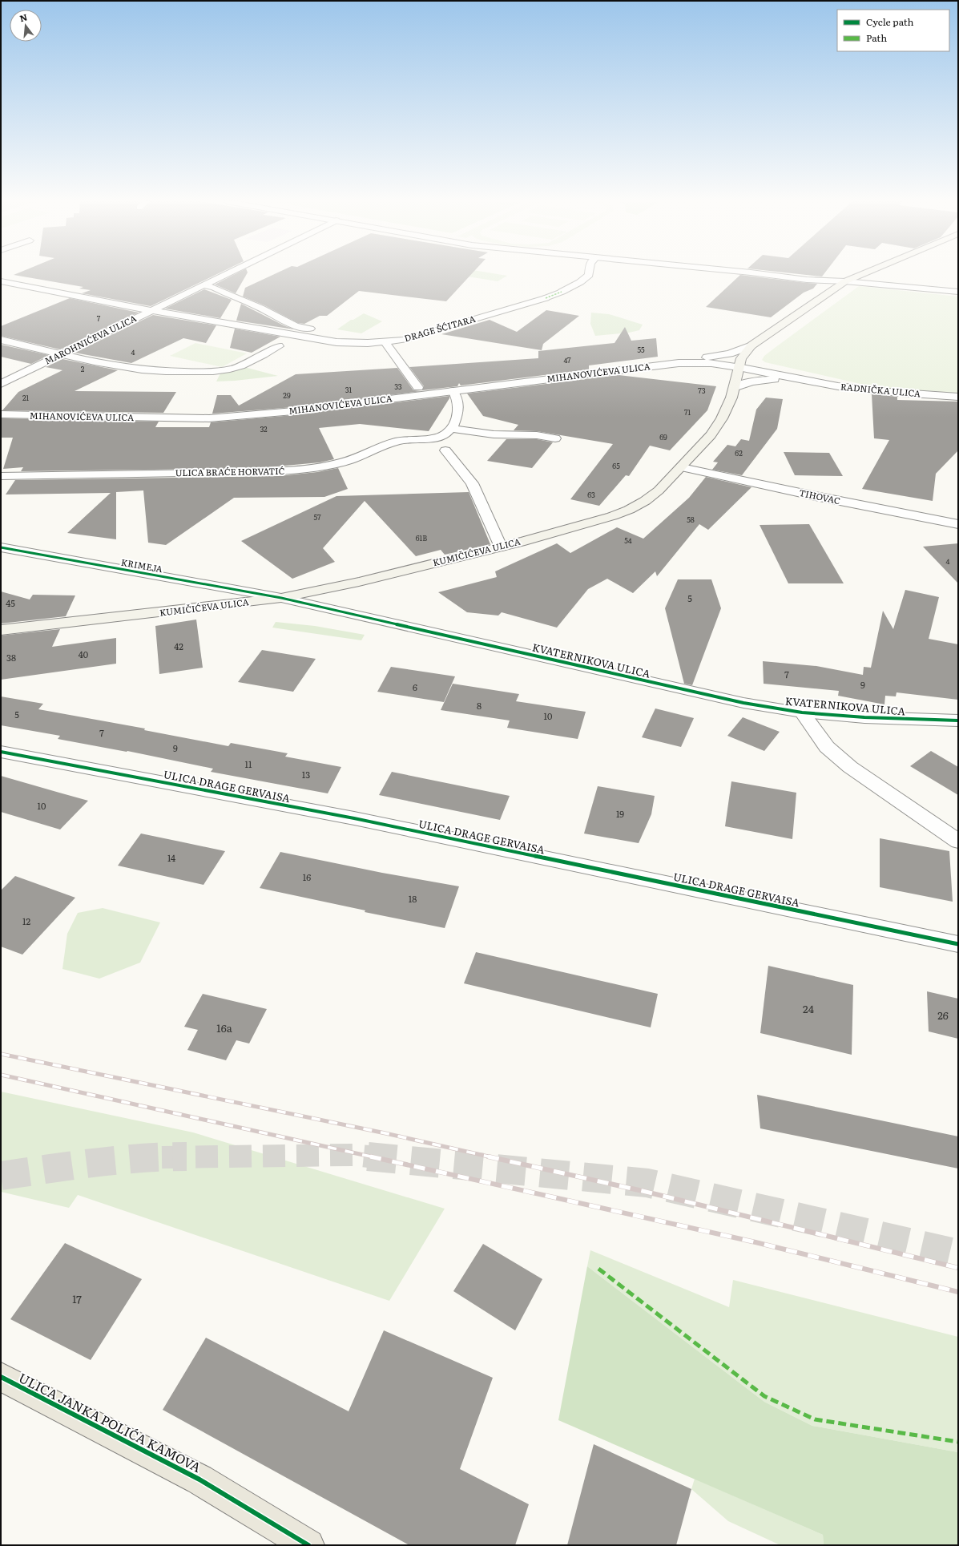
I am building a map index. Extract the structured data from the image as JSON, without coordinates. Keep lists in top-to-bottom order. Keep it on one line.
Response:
{"streets":{"main road":["KUMIČIĆEVA ULICA","ULICA JANKA POLIĆA KAMOVA"],"street":["DRAGE ŠĆITARA","MAROHNIĆEVA ULICA","MIHANOVIĆEVA ULICA","RADNIČKA ULICA","ULICA BRAĆE HORVATIĆ","TIHOVAC","KRIMEJA","KVATERNIKOVA ULICA","ULICA DRAGE GERVAISA"]},"crossings":[["DRAGE ŠĆITARA","MAROHNIĆEVA ULICA"],["MIHANOVIĆEVA ULICA","RADNIČKA ULICA"],["MIHANOVIĆEVA ULICA","KUMIČIĆEVA ULICA"],["RADNIČKA ULICA","KUMIČIĆEVA ULICA"],["TIHOVAC","KUMIČIĆEVA ULICA"],["KUMIČIĆEVA ULICA","KRIMEJA"],["KUMIČIĆEVA ULICA","KVATERNIKOVA ULICA"],["KRIMEJA","KVATERNIKOVA ULICA"]],"house_numbers":["7","55","4","47","2","33","31","73","29","21","71","32","69","62","65","63","57","58","61B","54","4","5","45","42","40","38","7","9","6","8","5","10","7","9","11","13","10","19","14","16","18","12","24","26","16a","17"],"legend":["Cycle path","Path"],"north":"top"}
